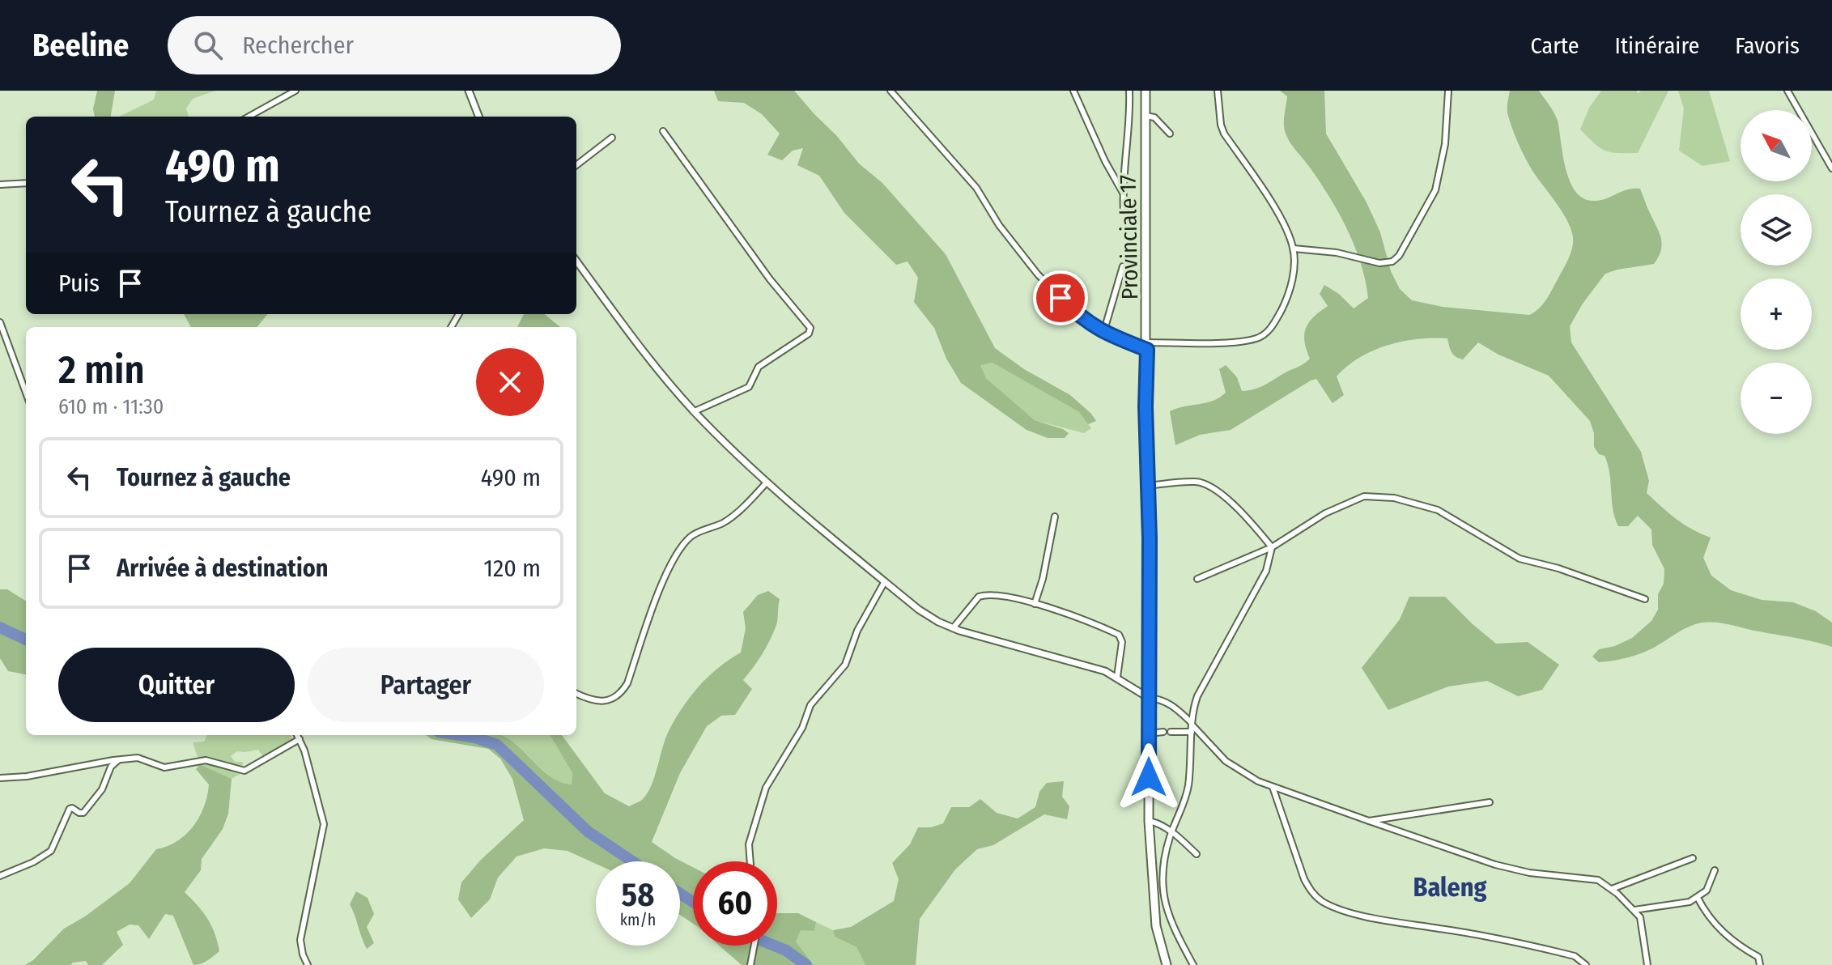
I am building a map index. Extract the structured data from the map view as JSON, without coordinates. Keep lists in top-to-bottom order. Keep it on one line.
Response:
{"streets":{"main road":["Provinciale 17"]},"districts":["Baleng"],"north":"top left","page":{"header":"Beeline","search":"Rechercher","nav":["Carte","Itinéraire","Favoris"],"map_buttons":["+","−"],"turn":["490 m","Tournez à gauche"],"then":"Puis","heading":["2 min","610 m · 11:30"],"list":[{"name":"Tournez à gauche","value":"490 m"},{"name":"Arrivée à destination","value":"120 m"}],"buttons":["Quitter","Partager"],"speed":"58 km/h","limit":"60"}}
